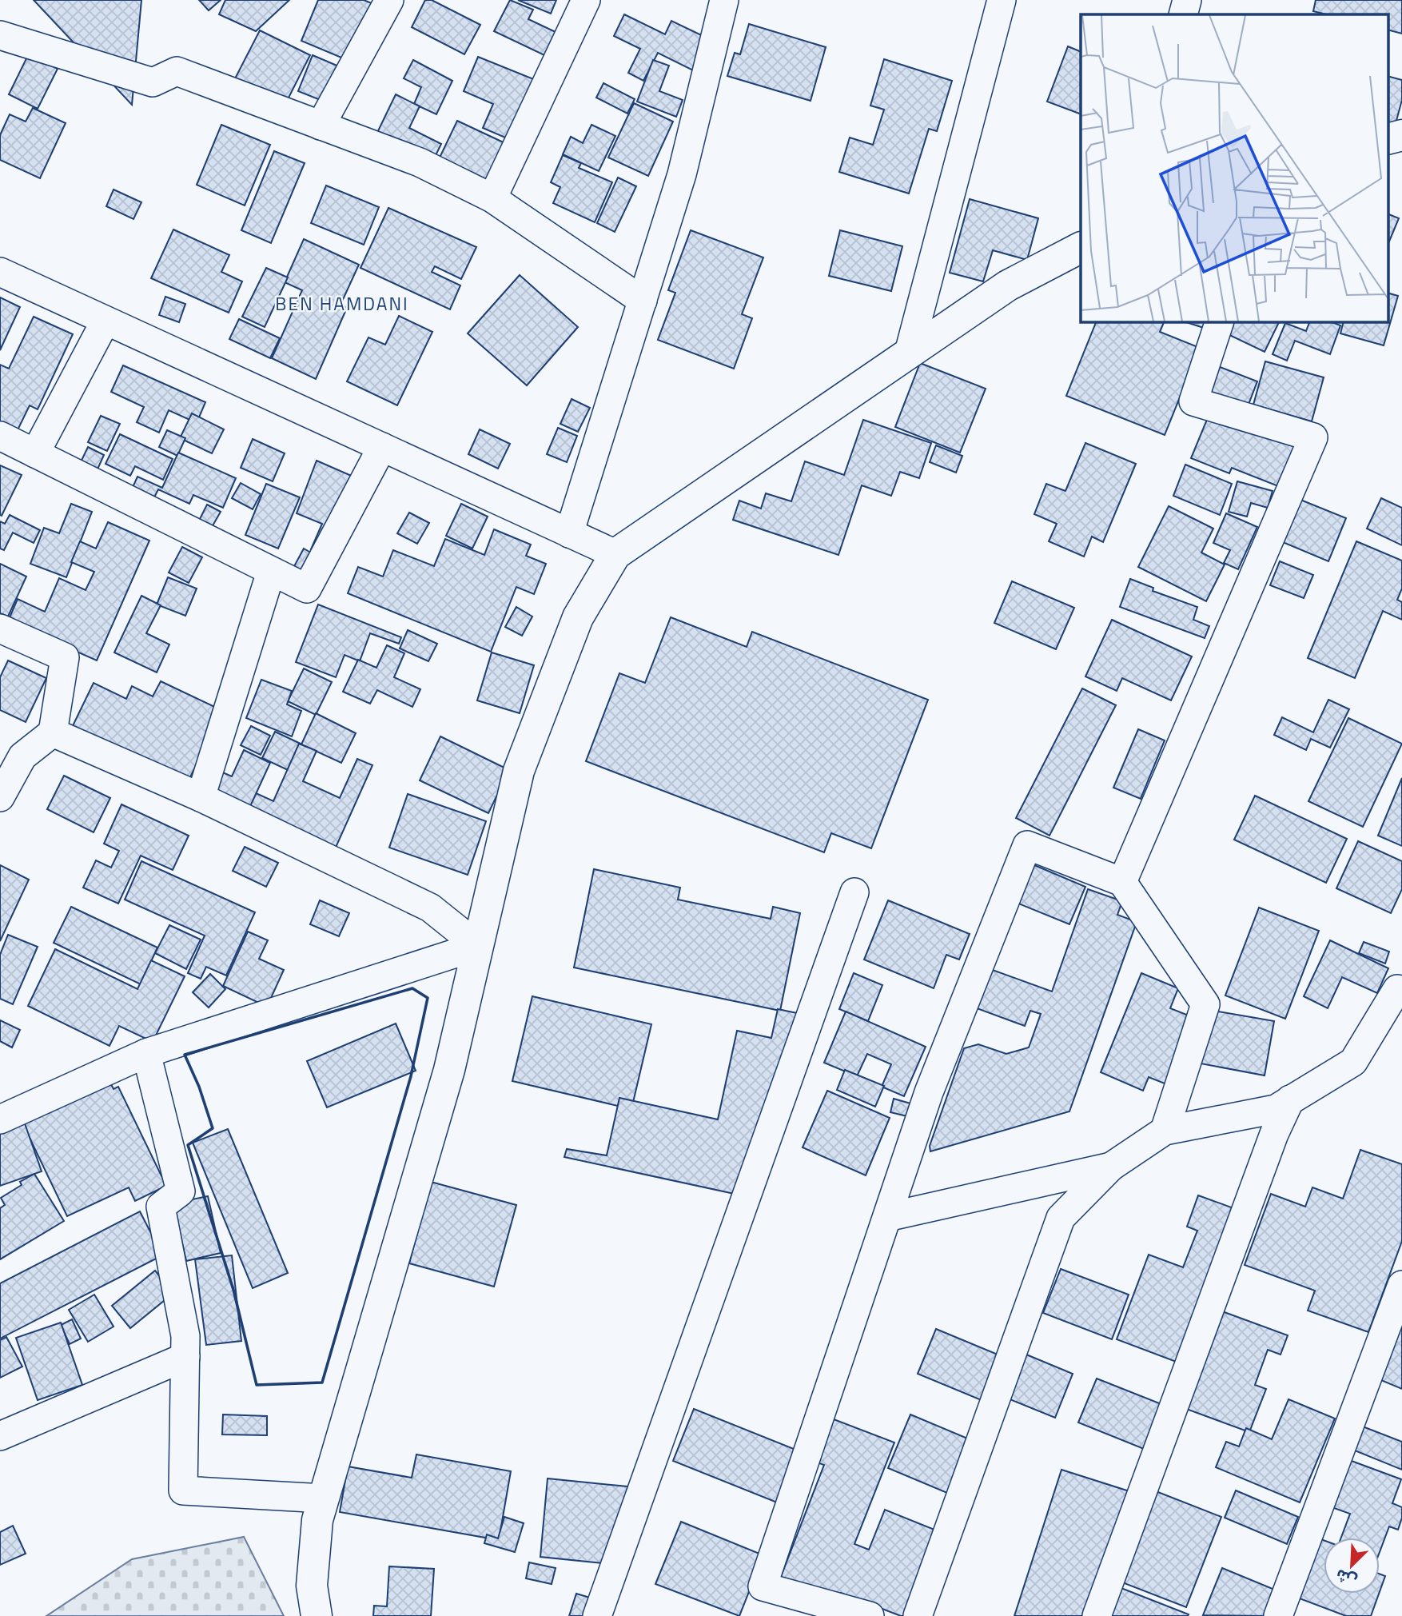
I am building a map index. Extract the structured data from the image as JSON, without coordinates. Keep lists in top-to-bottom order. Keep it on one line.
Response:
{"districts":["BEN HAMDANI"],"north":"bottom left"}
